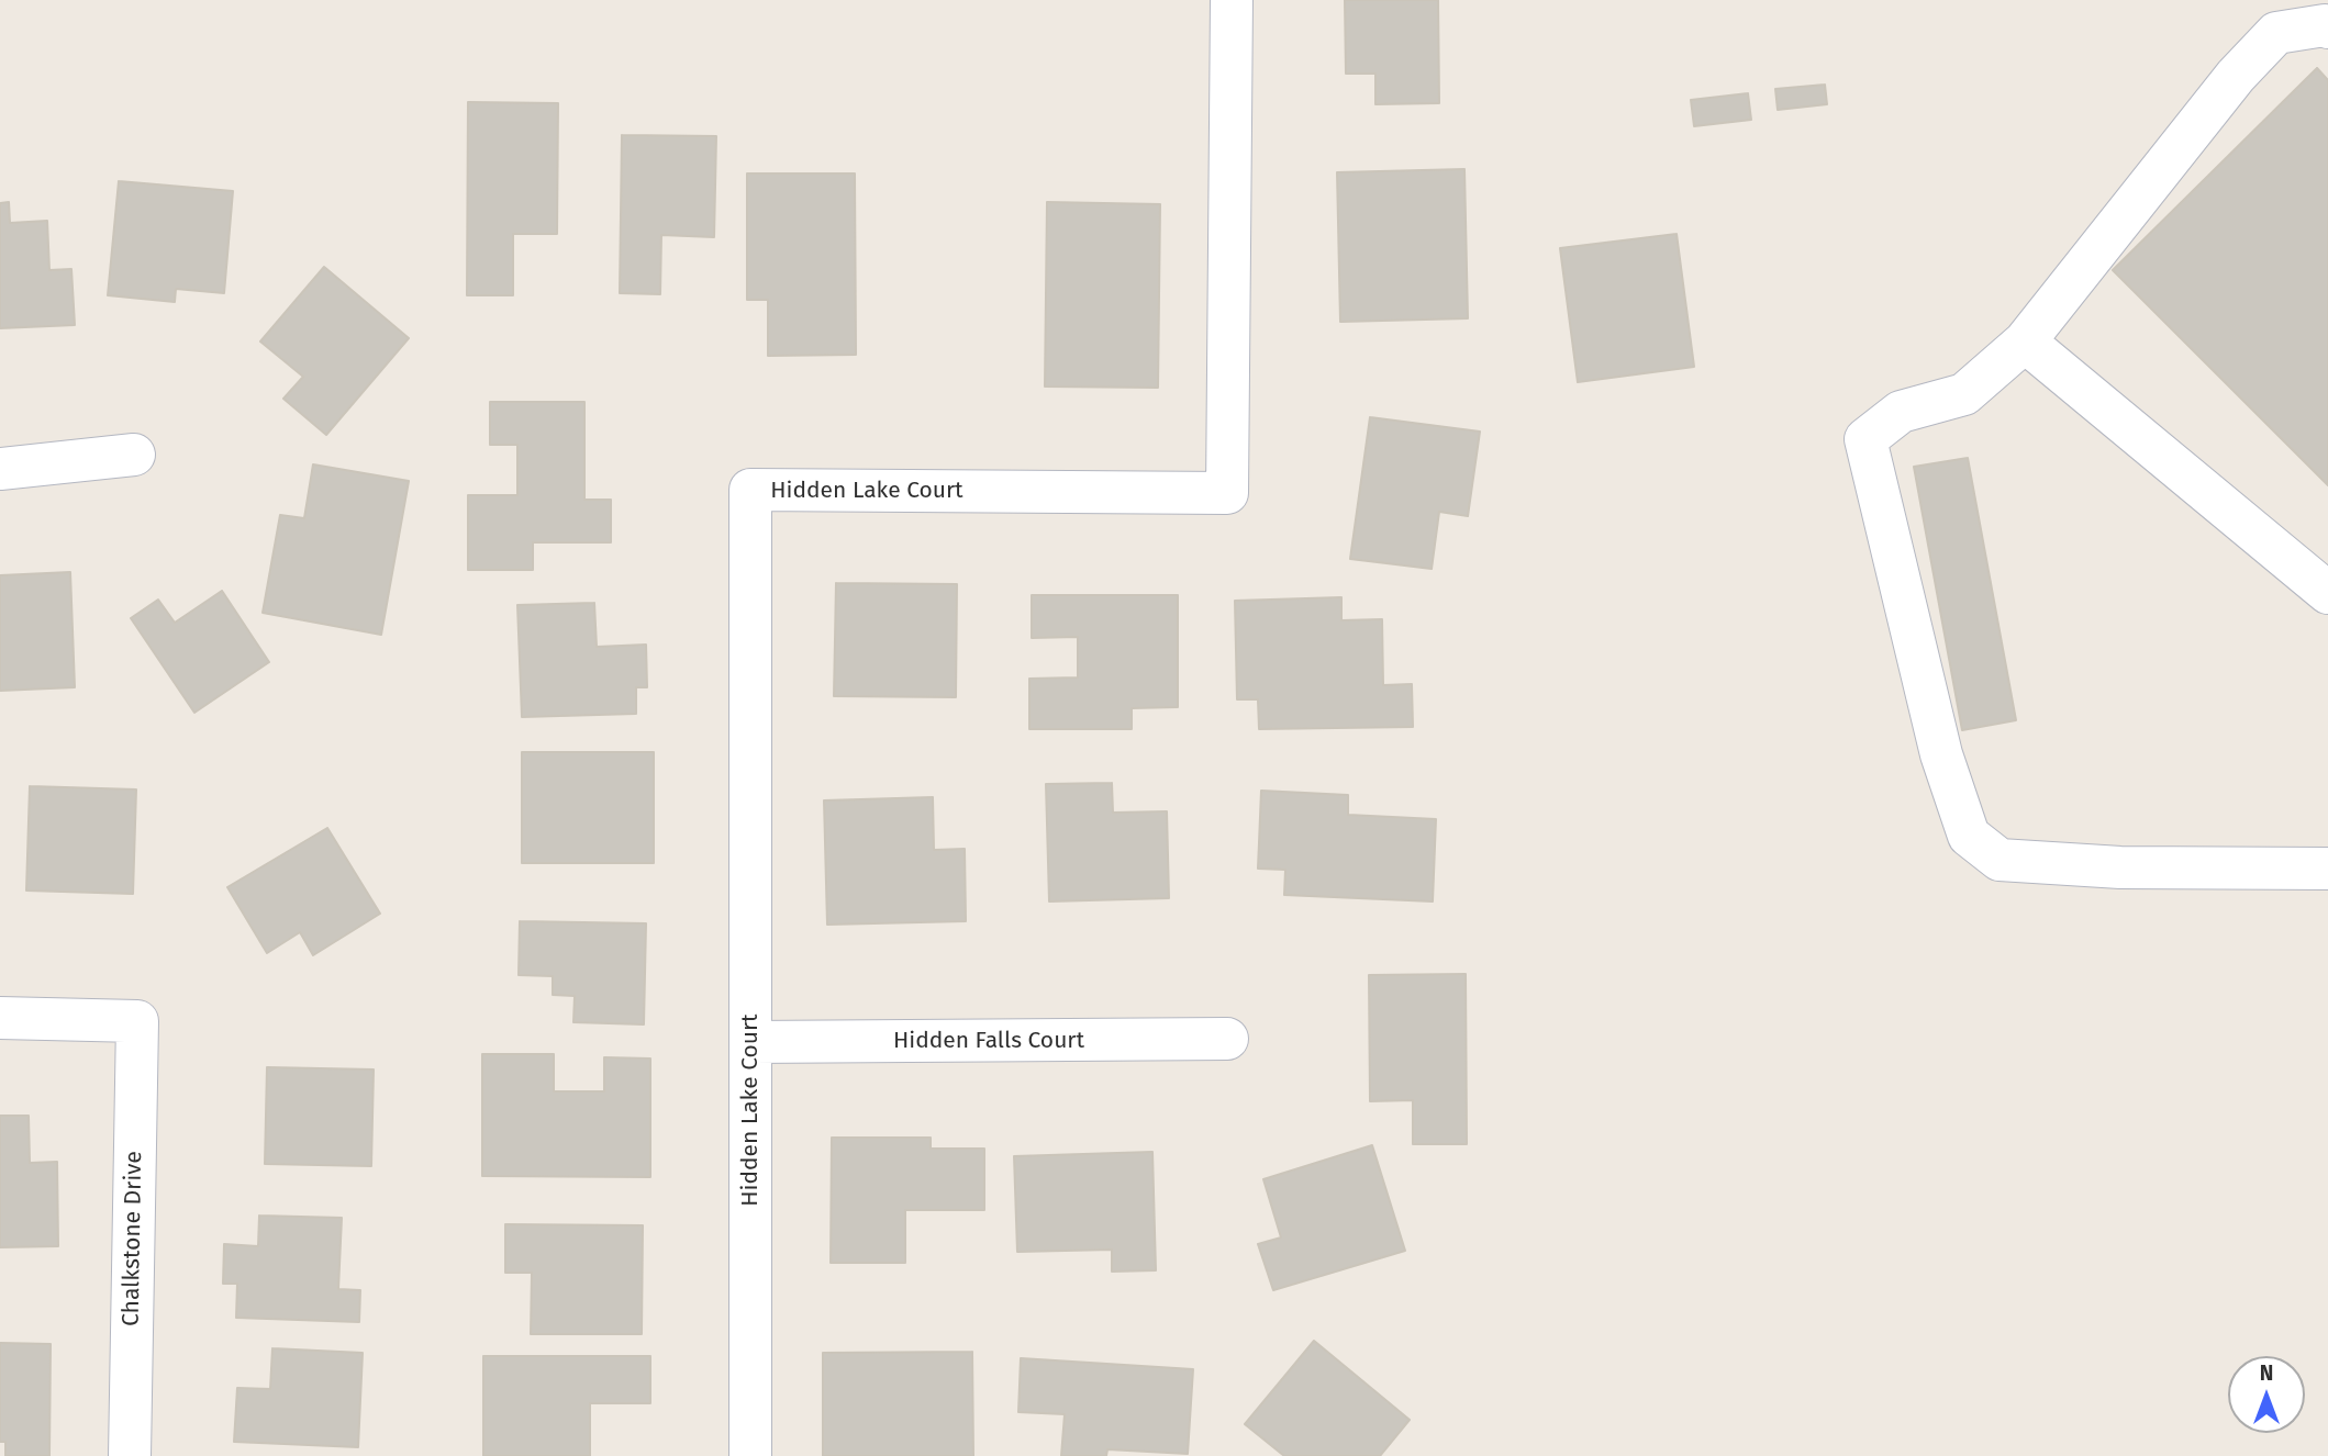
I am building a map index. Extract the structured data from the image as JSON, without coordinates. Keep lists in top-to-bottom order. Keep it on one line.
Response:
{"streets":{"street":["Hidden Lake Court","Hidden Falls Court","Chalkstone Drive"]},"crossings":[["Hidden Lake Court","Hidden Falls Court"]],"north":"top"}
